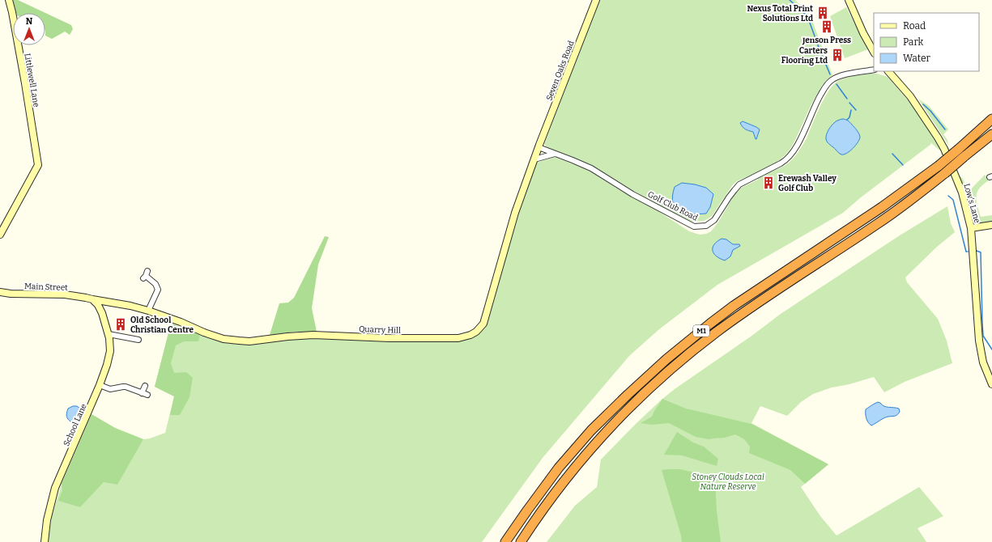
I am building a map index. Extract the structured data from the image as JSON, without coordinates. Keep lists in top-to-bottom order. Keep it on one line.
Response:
{"streets":{"highway":["M1"],"street":["Seven Oaks Road","Littlewell Lane","Low's Lane","Golf Club Road","Main Street","Quarry Hill","School Lane"]},"crossings":[["Seven Oaks Road","Golf Club Road"],["Seven Oaks Road","Quarry Hill"],["Golf Club Road","Quarry Hill"],["Main Street","Quarry Hill"],["Main Street","School Lane"],["Quarry Hill","School Lane"]],"parks":["Stoney Clouds Local Nature Reserve"],"places":{"building":["Nexus Total Print Solutions Ltd","Jenson Press","Carters Flooring Ltd","Erewash Valley Golf Club","Old School Christian Centre"]},"legend":["Road","Park","Water"],"north":"top"}
